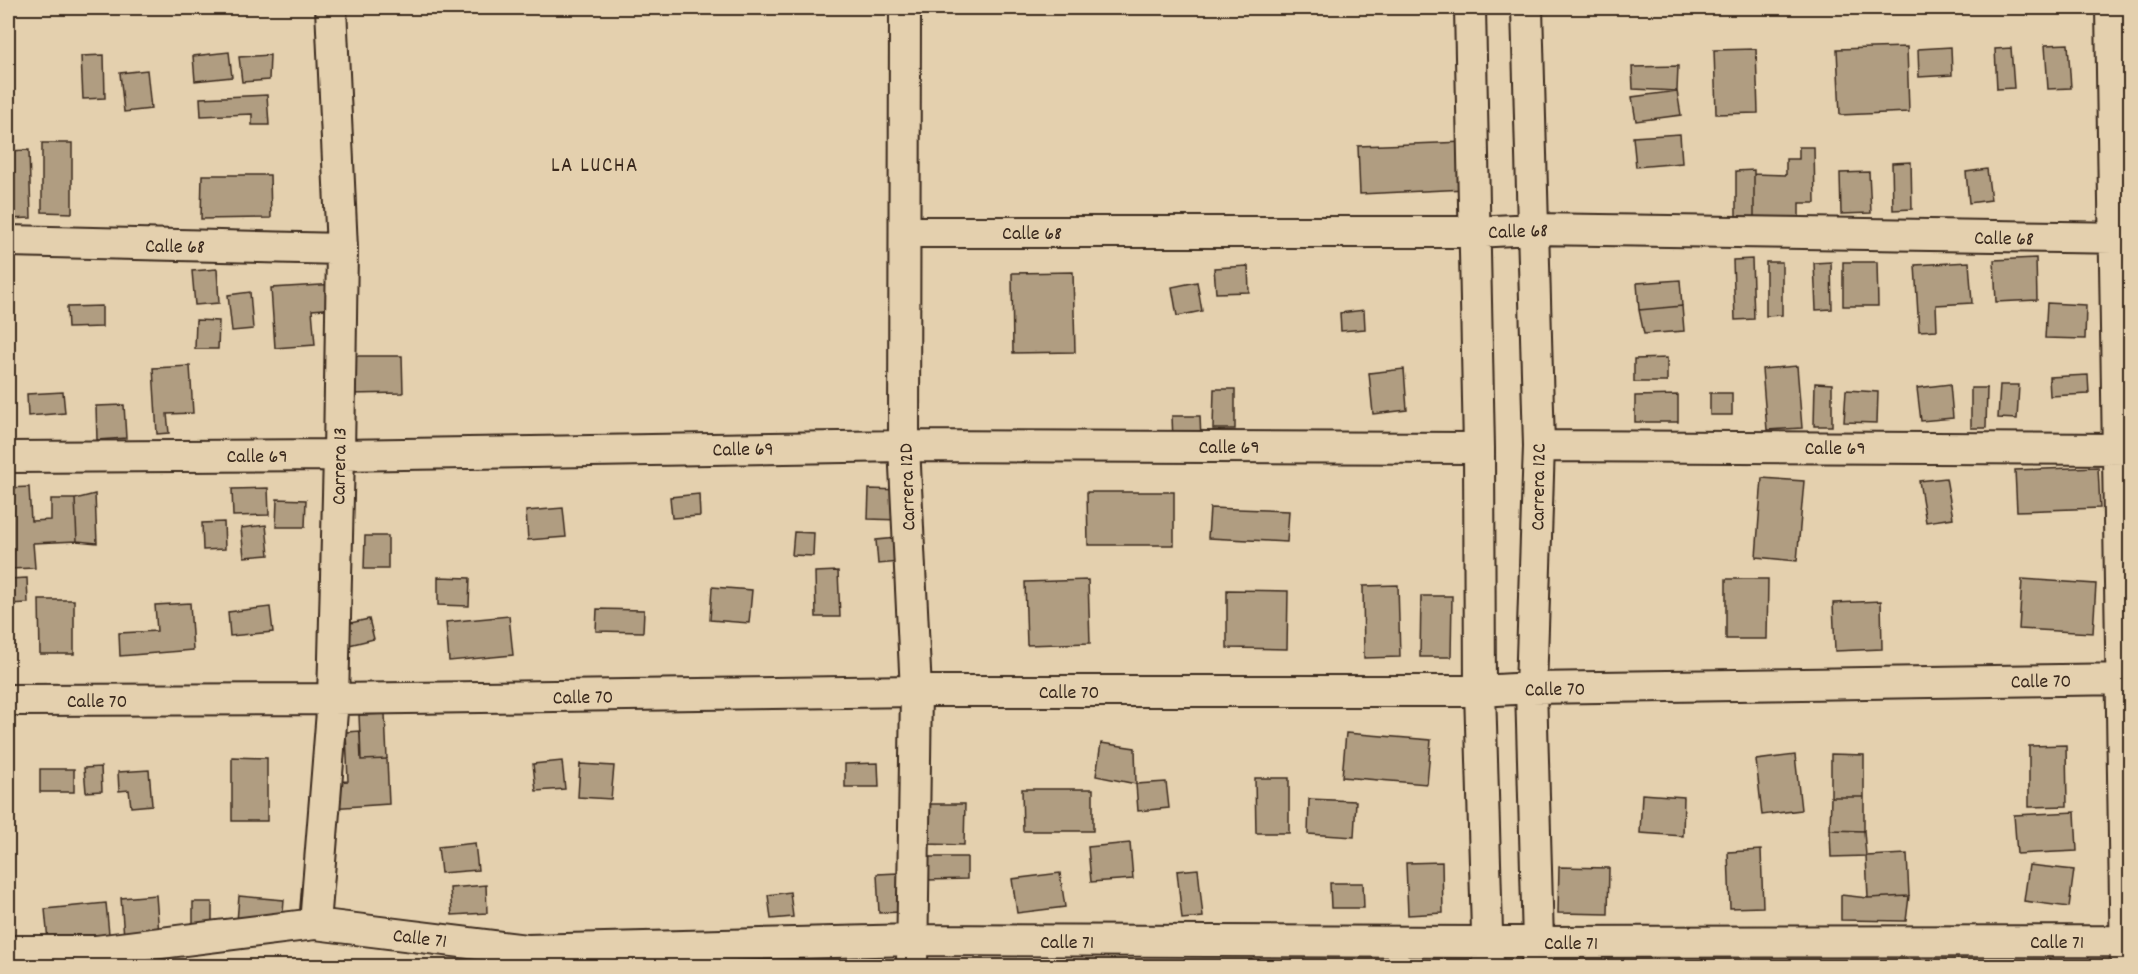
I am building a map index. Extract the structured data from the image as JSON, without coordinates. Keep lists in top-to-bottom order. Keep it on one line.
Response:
{"streets":{"street":["Calle 68","Calle 69","Carrera 13","Carrera 12D","Carrera 12C","Calle 70","Calle 71"]},"crossings":[["Calle 68","Carrera 13"],["Calle 68","Carrera 12D"],["Calle 68","Carrera 12C"],["Calle 69","Carrera 13"],["Calle 69","Carrera 12D"],["Calle 69","Carrera 12C"],["Carrera 13","Calle 70"],["Carrera 13","Calle 71"],["Carrera 12D","Calle 70"],["Carrera 12D","Calle 71"],["Carrera 12C","Calle 70"],["Carrera 12C","Calle 71"]],"districts":["LA LUCHA"]}
